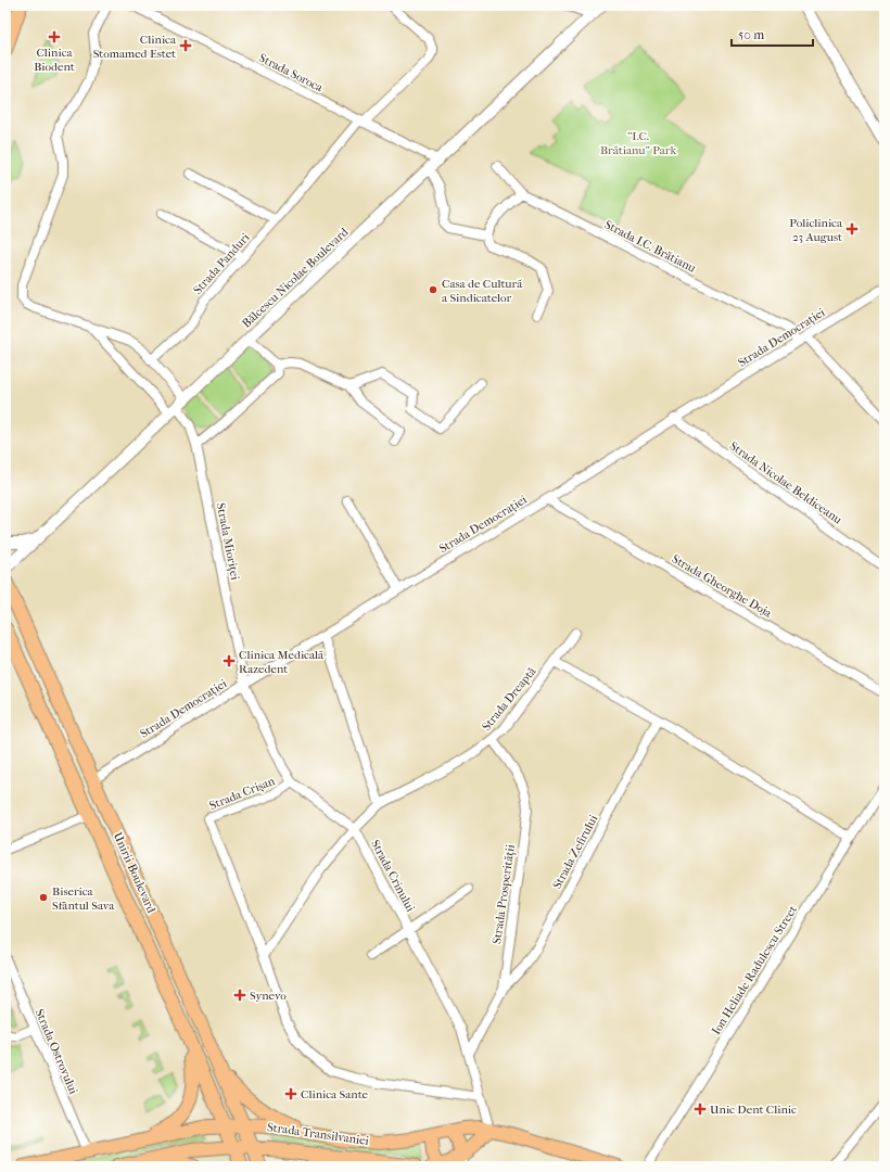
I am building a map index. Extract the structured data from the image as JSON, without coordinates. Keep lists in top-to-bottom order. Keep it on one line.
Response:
{"streets":{"main road":["Unirii Boulevard","Strada Transilvaniei"],"street":["Strada Soroca","Strada I.C. Brătianu","Strada Panduri","Bălcescu Nicolae Boulevard","Strada Democrației","Strada Nicolae Beldiceanu","Strada Mioriței","Strada Gheorghe Doja","Strada Dreaptă","Strada Crișan","Strada Zefirului","Strada Crinului","Strada Prosperității","Ion Heliade Radulescu Street","Strada Ostrovului"]},"crossings":[["Strada Soroca","Strada Panduri"],["Strada Soroca","Bălcescu Nicolae Boulevard"],["Strada I.C. Brătianu","Strada Democrației"],["Bălcescu Nicolae Boulevard","Strada Mioriței"],["Strada Democrației","Strada Nicolae Beldiceanu"],["Strada Democrației","Strada Mioriței"],["Strada Democrației","Strada Gheorghe Doja"],["Strada Democrației","Strada Crișan"],["Strada Democrației","Unirii Boulevard"],["Strada Mioriței","Strada Crișan"],["Strada Dreaptă","Strada Prosperității"],["Strada Crișan","Strada Crinului"],["Strada Zefirului","Strada Prosperității"],["Unirii Boulevard","Strada Transilvaniei"],["Strada Crinului","Strada Prosperității"],["Strada Crinului","Strada Transilvaniei"]],"parks":["\"I.C. Brătianu\" Park"],"places":{"health":["Clinica Biodent","Clinica Stomamed Estet","Policlinica 23 August","Clinica Medicală Razedent","Synevo","Clinica Sante","Unic Dent Clinic"],"other":["Casa de Cultură a Sindicatelor","Biserica Sfântul Sava"]},"scale_bar":"50 m"}
